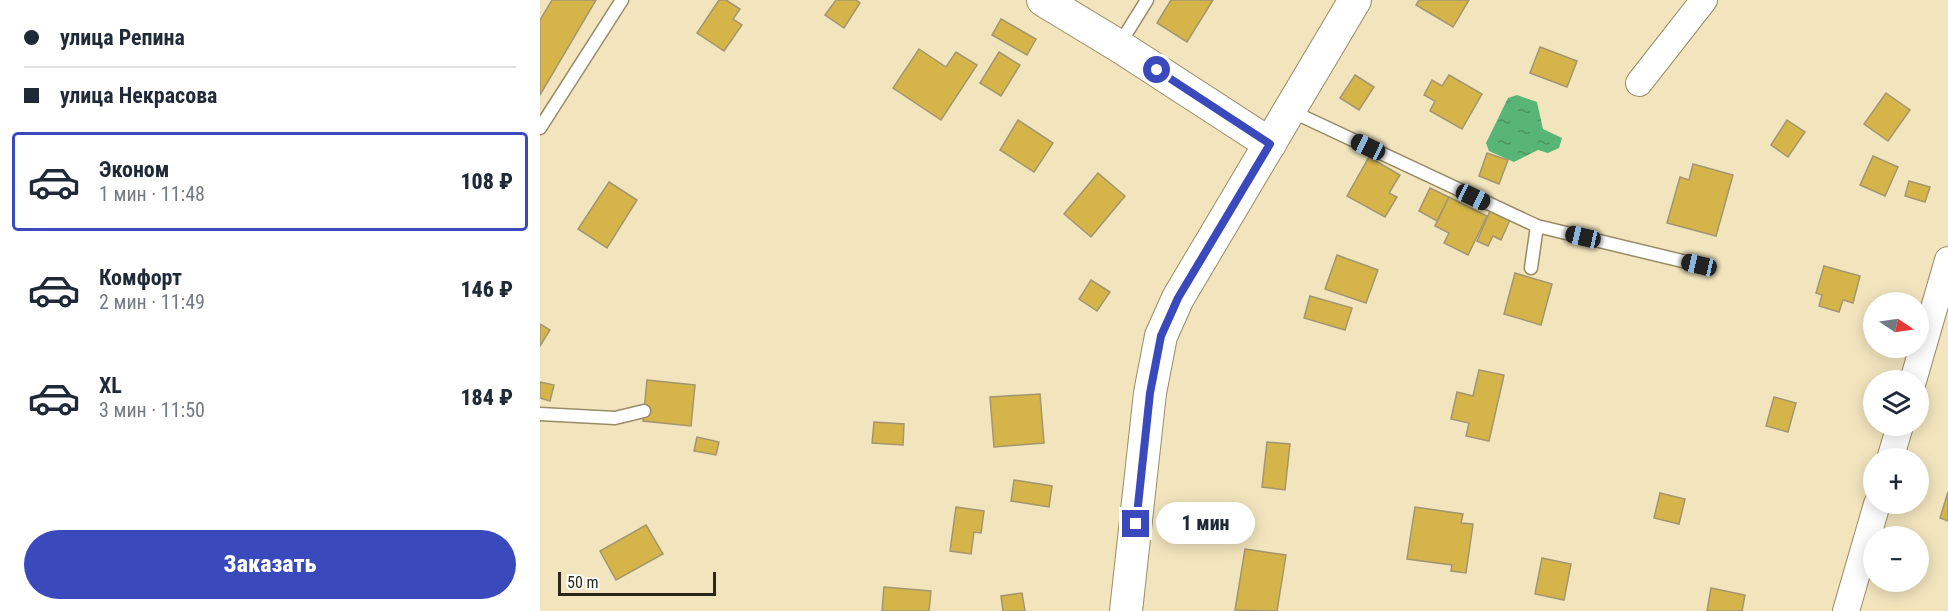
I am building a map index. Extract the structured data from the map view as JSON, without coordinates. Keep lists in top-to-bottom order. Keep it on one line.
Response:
{"scale_bar":"50 m","north":"right","page":{"banner":["улица Репина","улица Некрасова"],"list":[{"name":"Эконом","note":"1 мин · 11:48","value":"108 ₽"},{"name":"Комфорт","note":"2 мин · 11:49","value":"146 ₽"},{"name":"XL","note":"3 мин · 11:50","value":"184 ₽"}],"map_buttons":["+","−"],"bubble":"1 мин","buttons":"Заказать","scale":"50 m"}}
